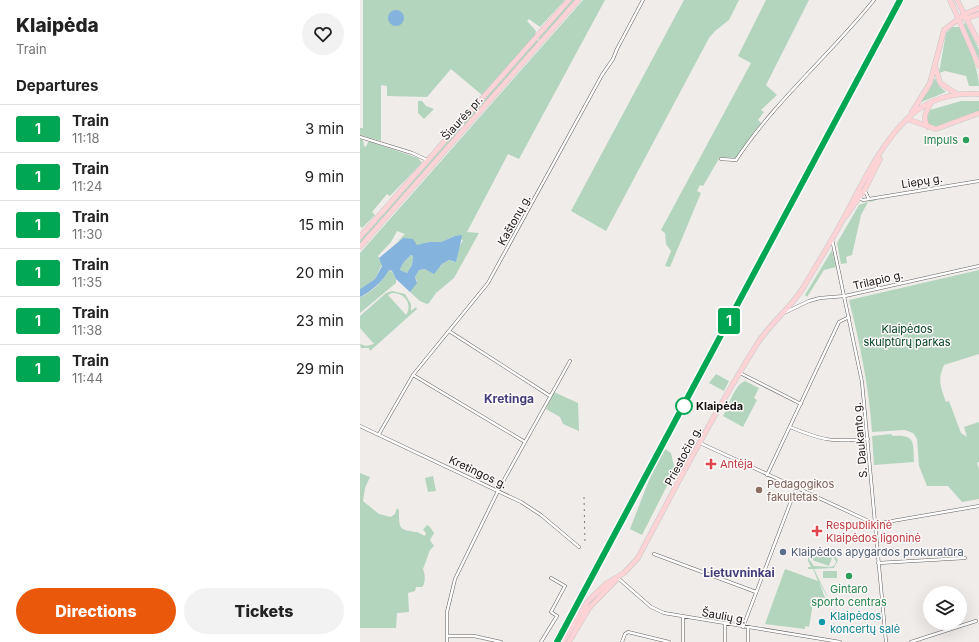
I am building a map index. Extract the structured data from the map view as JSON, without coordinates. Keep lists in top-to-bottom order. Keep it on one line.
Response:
{"streets":{"main road":["Šiaurės pr.","Priestočio g."],"street":["Liepų g.","Kaštonų g.","Trilapio g.","S. Daukanto g.","Kretingos g.","Šaulių g."]},"crossings":[["Liepų g.","Priestočio g."],["Kaštonų g.","Kretingos g."],["Trilapio g.","S. Daukanto g."],["Trilapio g.","Priestočio g."],["S. Daukanto g.","Priestočio g."],["Priestočio g.","Šaulių g."]],"districts":["Kretinga","Lietuvninkai"],"parks":["Klaipėdos skulptūrų parkas"],"places":{"other":["Impuls","Klaipėda","Pedagogikos fakultetas","Klaipėdos apygardos prokuratūra","Gintaro sporto centras","Klaipėdos koncertų salė"],"health":["Antėja","Respublikinė Klaipėdos ligoninė"]},"page":{"heading":[["Klaipėda","Train"],"Departures"],"on_map":"1","list":[{"mark":"1","name":"Train","note":"11:18","value":"3 min"},{"mark":"1","name":"Train","note":"11:24","value":"9 min"},{"mark":"1","name":"Train","note":"11:30","value":"15 min"},{"mark":"1","name":"Train","note":"11:35","value":"20 min"},{"mark":"1","name":"Train","note":"11:38","value":"23 min"},{"mark":"1","name":"Train","note":"11:44","value":"29 min"}],"buttons":["Directions","Tickets"]}}
